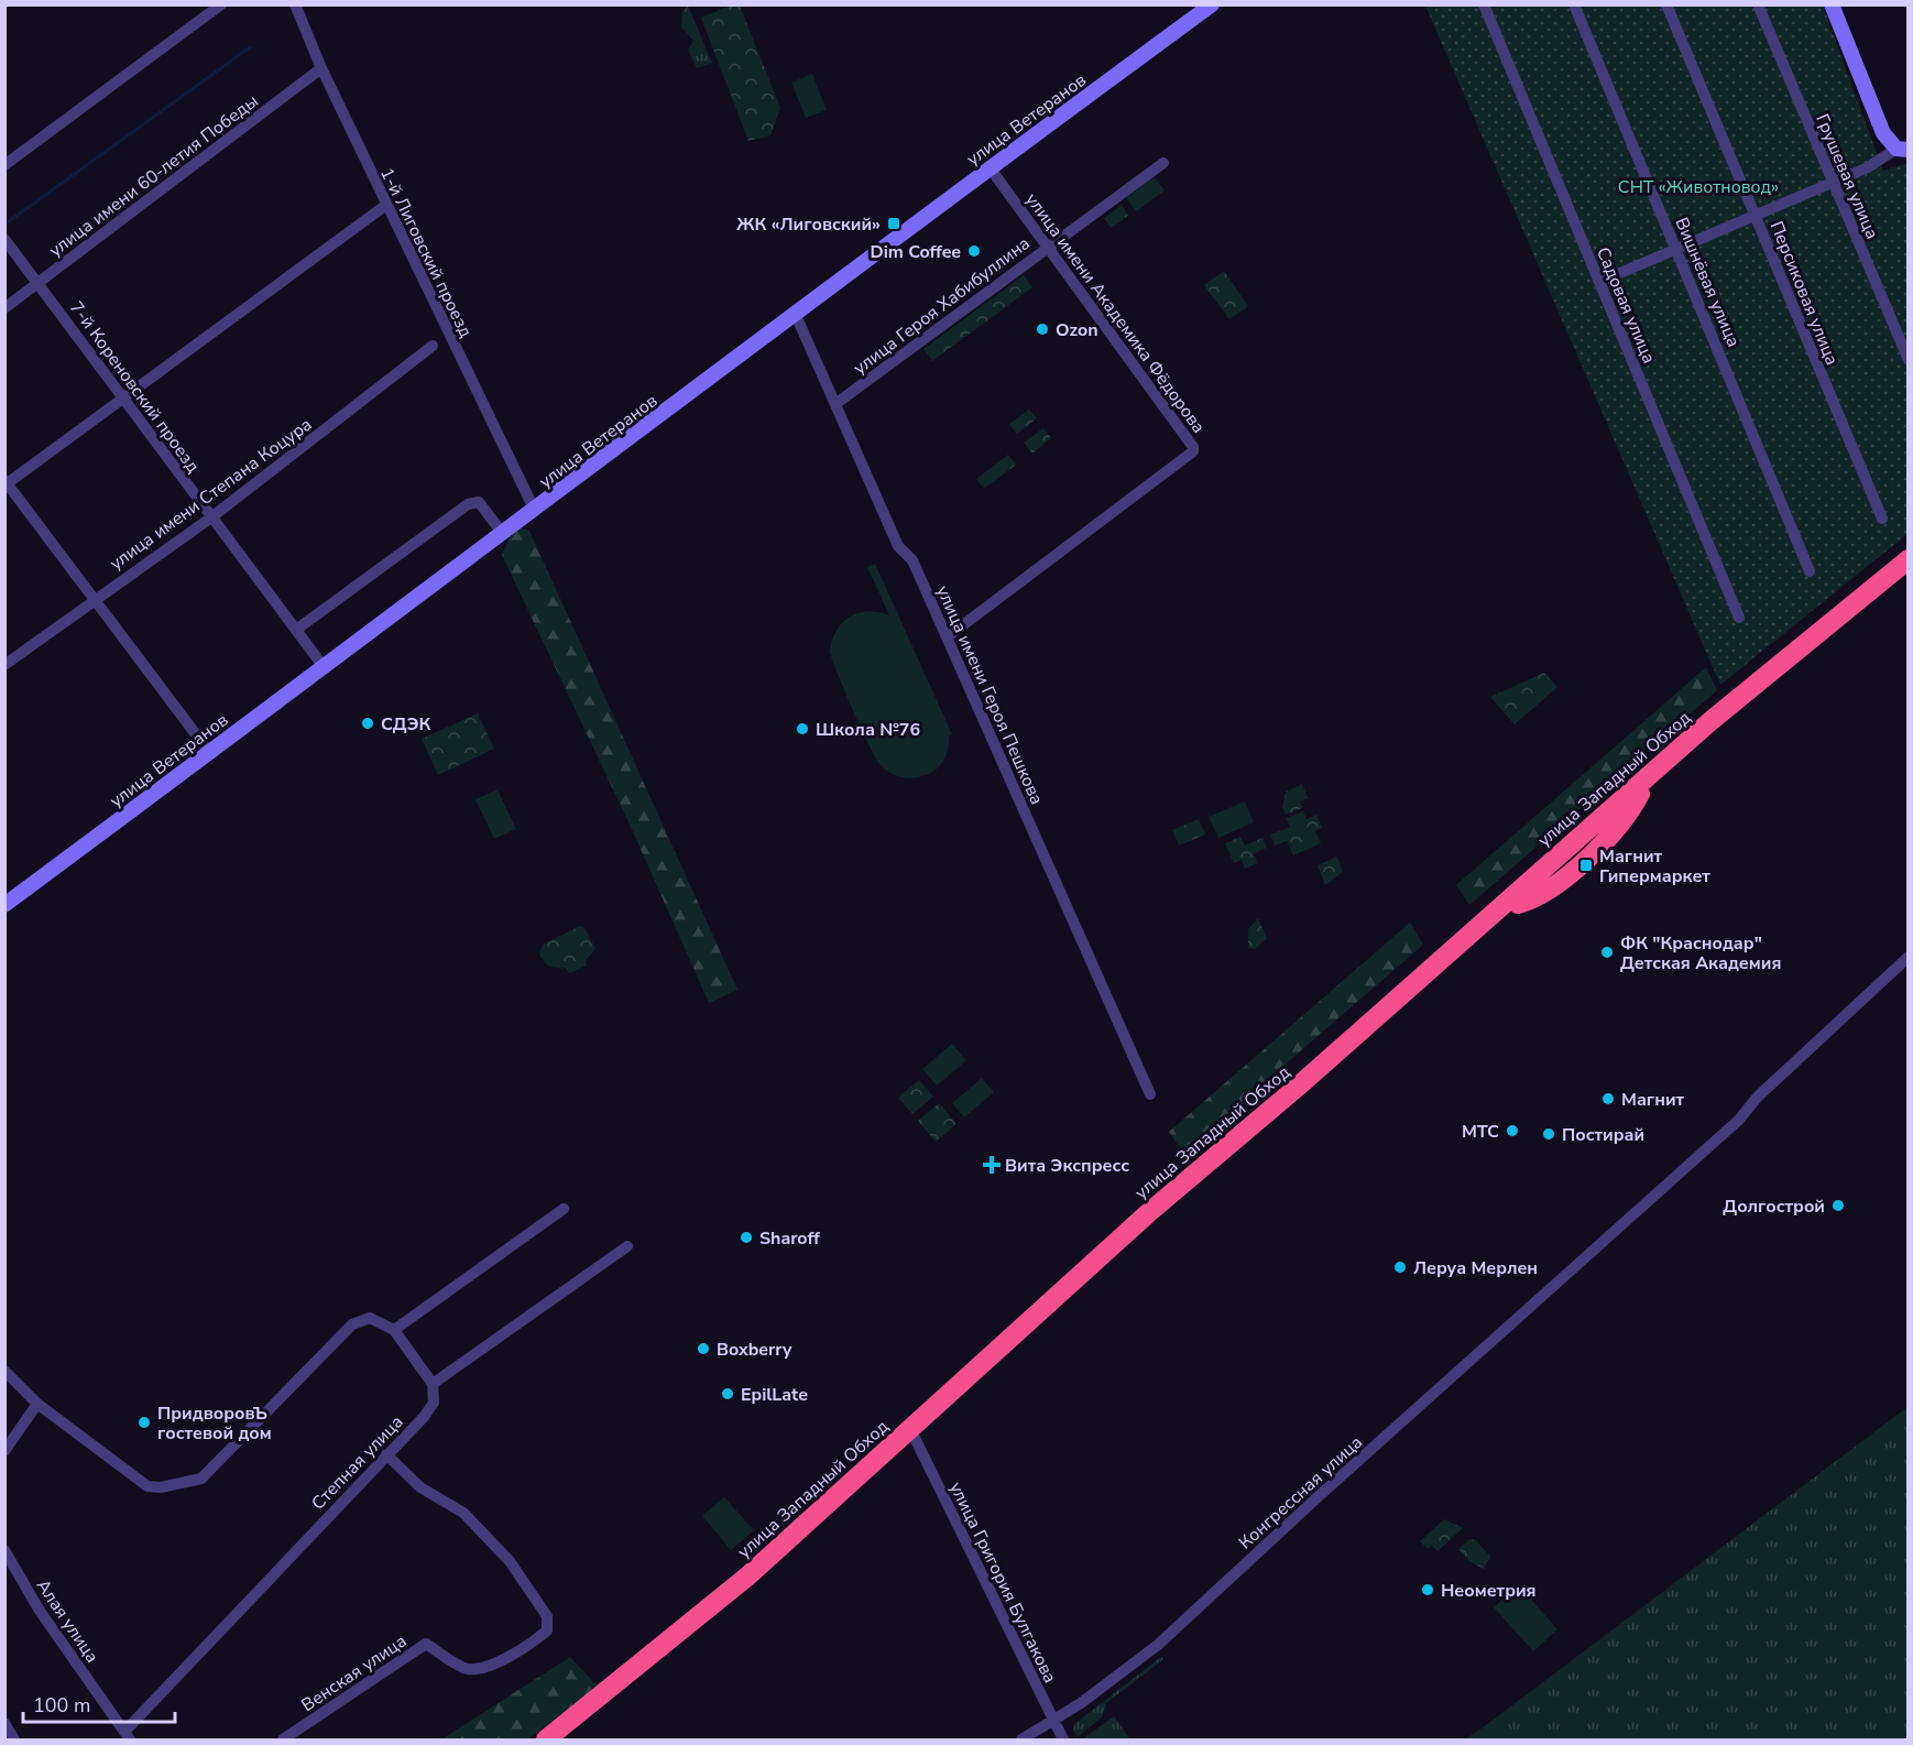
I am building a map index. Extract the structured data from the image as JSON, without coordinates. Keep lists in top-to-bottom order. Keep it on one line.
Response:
{"streets":{"highway":["улица Западный Обход"],"street":["улица Ветеранов","улица имени 60-летия Победы","Грушевая улица","1-й Лиговский проезд","Вишнёвая улица","Персиковая улица","улица Героя Хабибуллина","Садовая улица","улица имени Академика Фёдорова","7-й Кореновский проезд","улица имени Степана Коцура","улица имени Героя Пешкова","Степная улица","Конгрессная улица","улица Григория Булгакова","Алая улица","Венская улица"]},"crossings":[["улица Ветеранов","1-й Лиговский проезд"],["улица Ветеранов","улица имени Академика Фёдорова"],["улица Ветеранов","7-й Кореновский проезд"],["улица Ветеранов","улица имени Героя Пешкова"],["улица имени 60-летия Победы","1-й Лиговский проезд"],["улица имени 60-летия Победы","7-й Кореновский проезд"],["улица Героя Хабибуллина","улица имени Академика Фёдорова"],["улица Героя Хабибуллина","улица имени Героя Пешкова"],["улица имени Академика Фёдорова","улица имени Героя Пешкова"],["7-й Кореновский проезд","улица имени Степана Коцура"],["улица Западный Обход","улица Григория Булгакова"],["Степная улица","Алая улица"],["Степная улица","Венская улица"],["Конгрессная улица","улица Григория Булгакова"]],"parks":["СНТ «Животновод»"],"places":{"transit":["ЖК «Лиговский»","Магнит Гипермаркет"],"other":["Dim Coffee","Ozon","СДЭК","Школа №76","ФК \"Краснодар\" Детская Академия","Магнит","МТС","Постирай","Долгострой","Sharoff","Леруа Мерлен","Boxberry","EpilLate","ПридворовЪ гостевой дом","Неометрия"],"health":["Вита Экспресс"]},"scale_bar":"100 m"}
